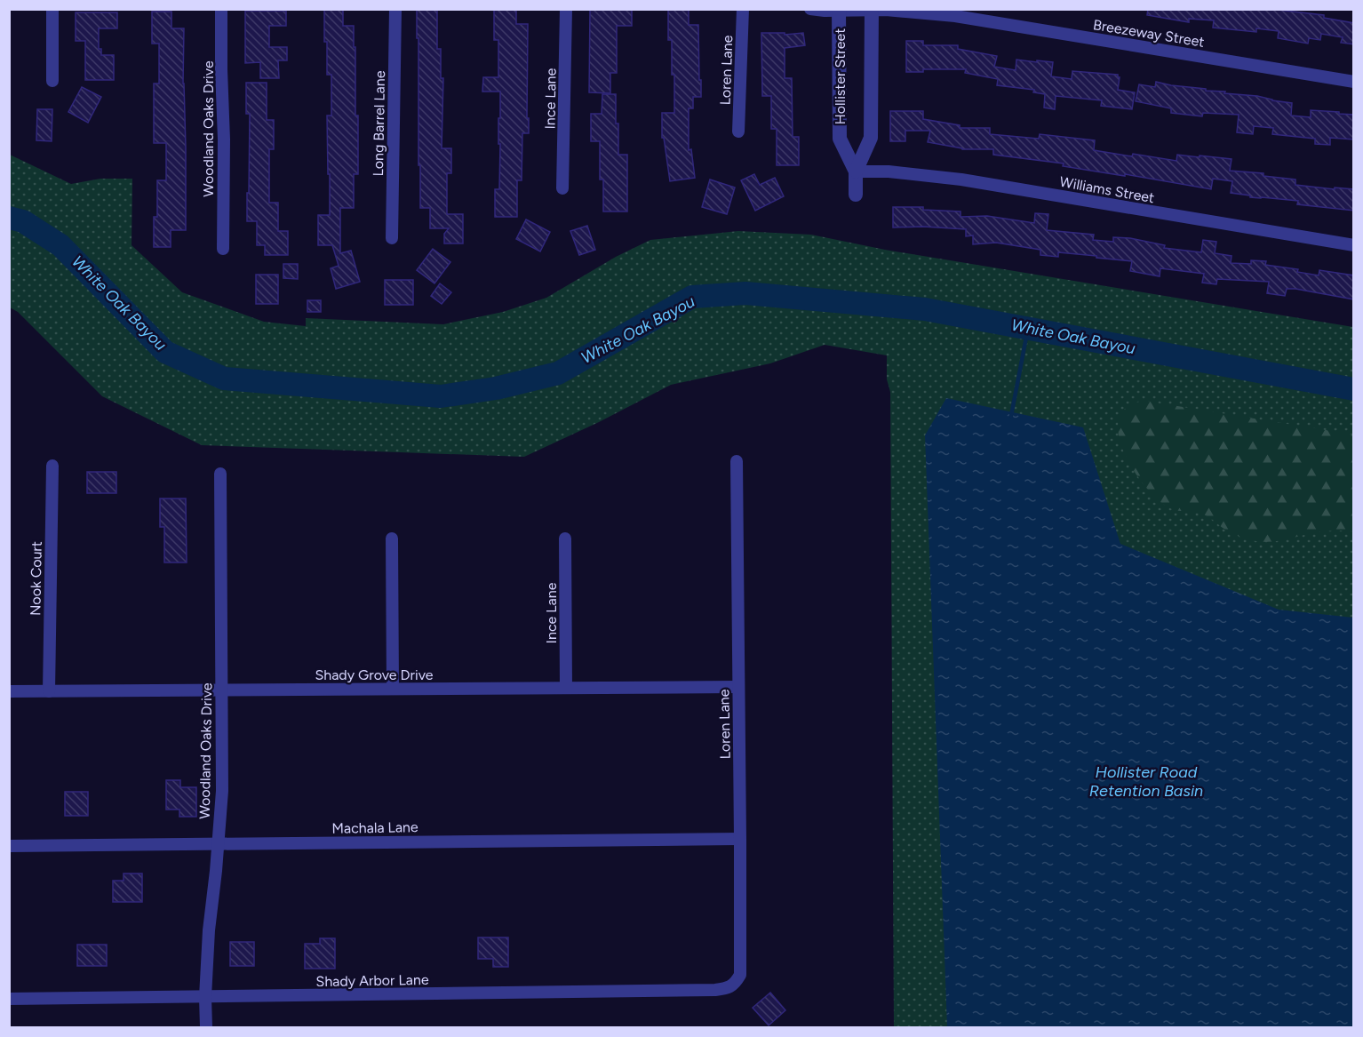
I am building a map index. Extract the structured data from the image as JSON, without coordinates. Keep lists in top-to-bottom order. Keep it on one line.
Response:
{"streets":{"street":["Breezeway Street","Loren Lane","Hollister Street","Ince Lane","Long Barrel Lane","Woodland Oaks Drive","Williams Street","Nook Court","Shady Grove Drive","Machala Lane","Shady Arbor Lane"]},"crossings":[["Breezeway Street","Hollister Street"],["Loren Lane","Shady Grove Drive"],["Loren Lane","Machala Lane"],["Loren Lane","Shady Arbor Lane"],["Hollister Street","Williams Street"],["Ince Lane","Shady Grove Drive"],["Woodland Oaks Drive","Shady Grove Drive"],["Woodland Oaks Drive","Machala Lane"],["Woodland Oaks Drive","Shady Arbor Lane"],["Nook Court","Shady Grove Drive"]],"water":["White Oak Bayou","Hollister Road Retention Basin"]}
